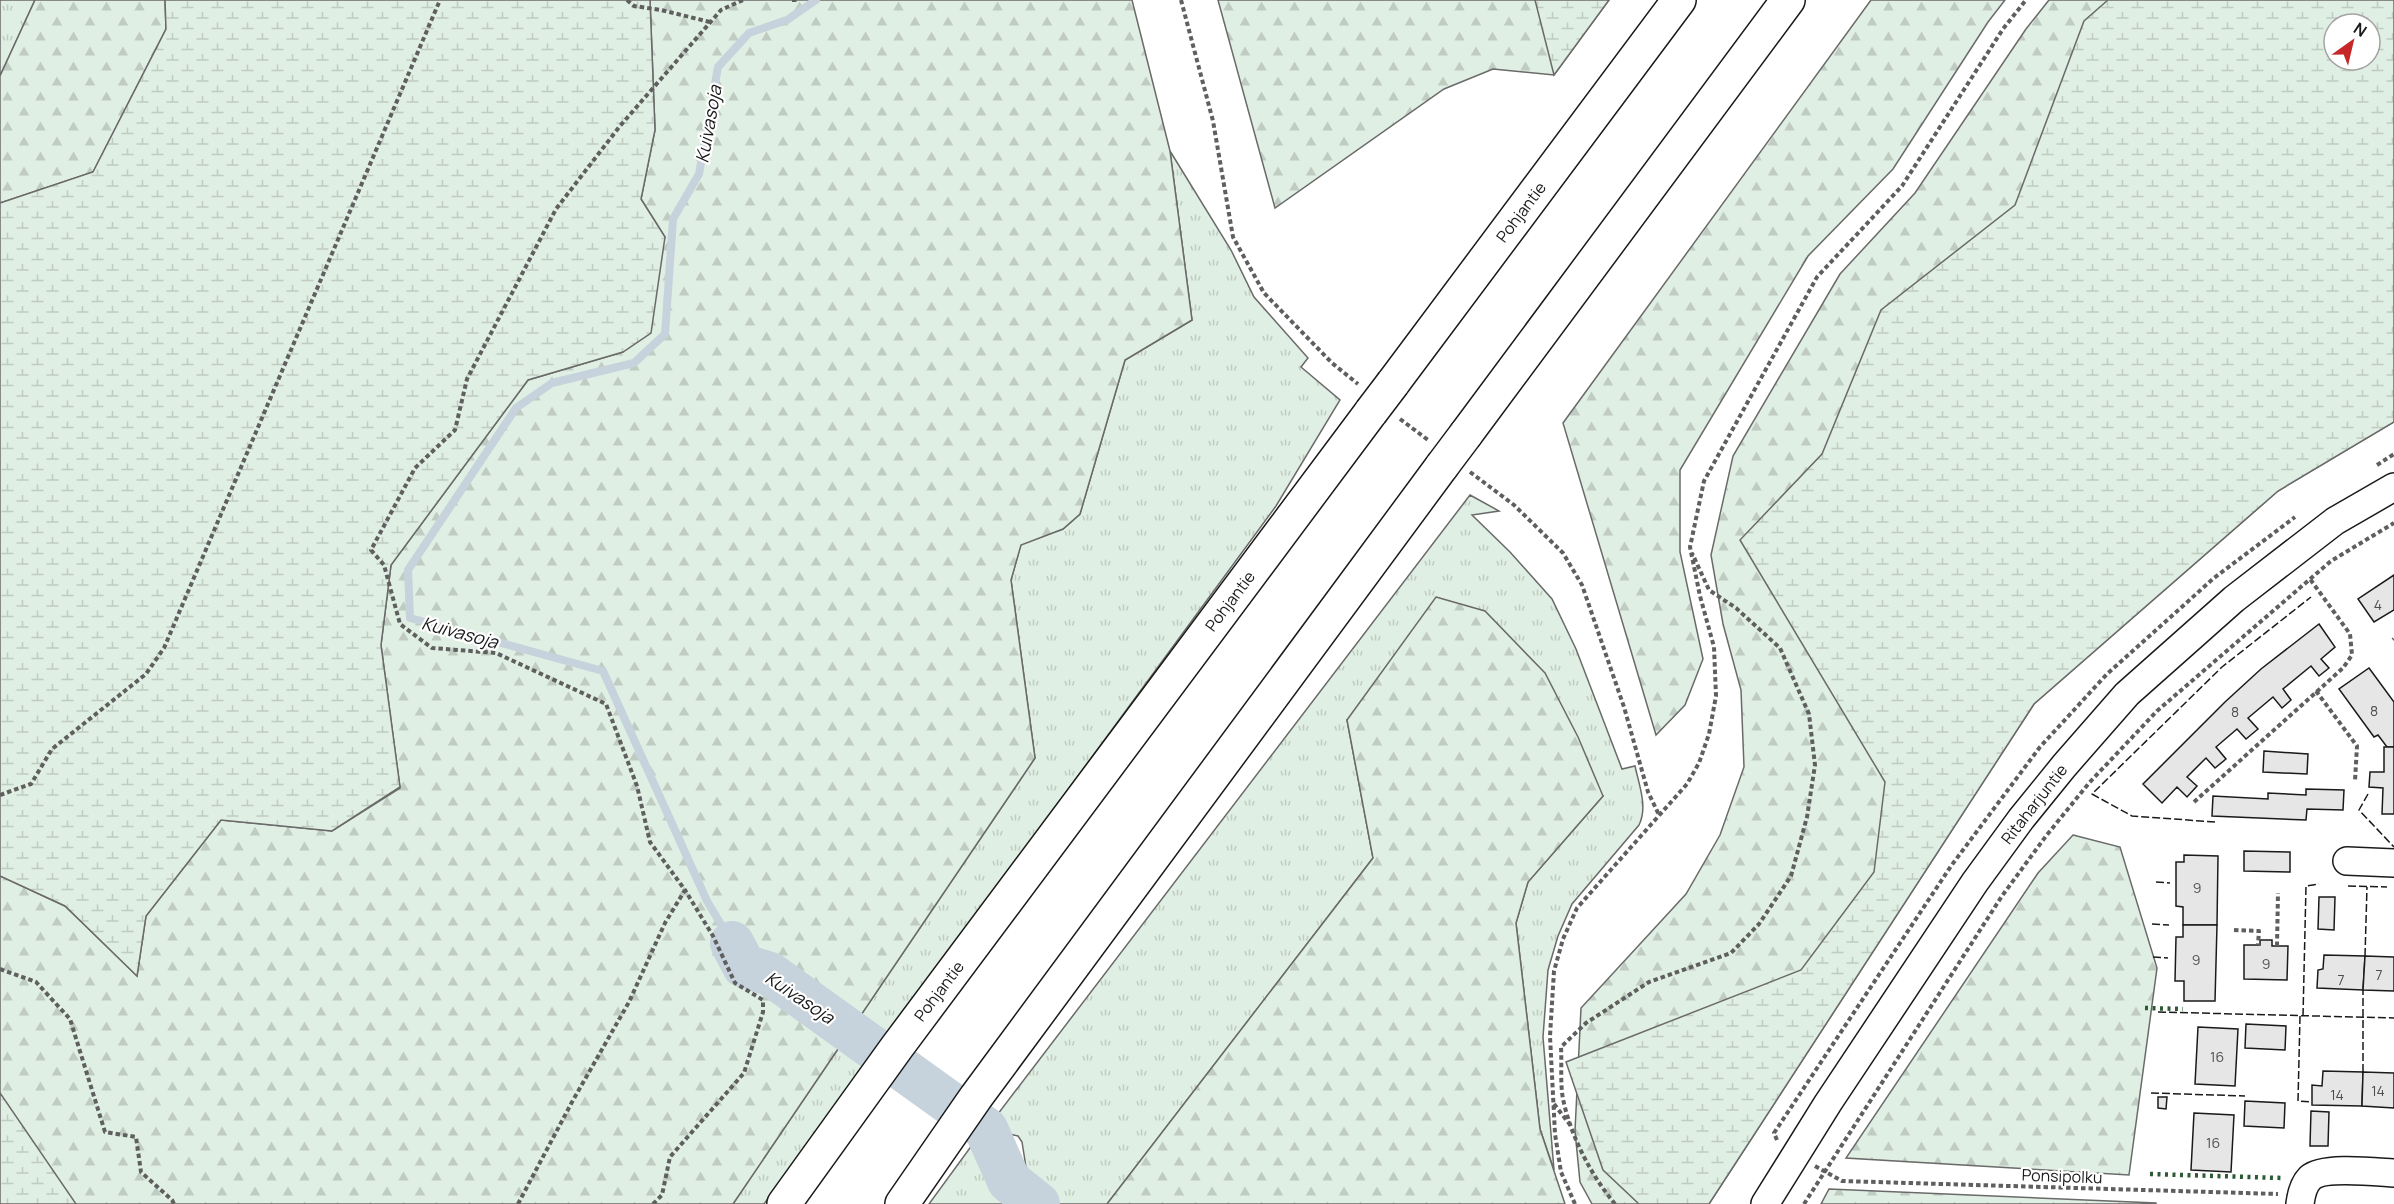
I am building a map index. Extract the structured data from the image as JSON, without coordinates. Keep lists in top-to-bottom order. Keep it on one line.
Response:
{"streets":{"highway":["Pohjantie"],"street":["Ritaharjuntie"],"path":["Ponsipolku"]},"water":["Kuivasoja"],"house_numbers":["4","8","8","9","9","9","7","7","16","14","14","16"],"north":"top right"}
